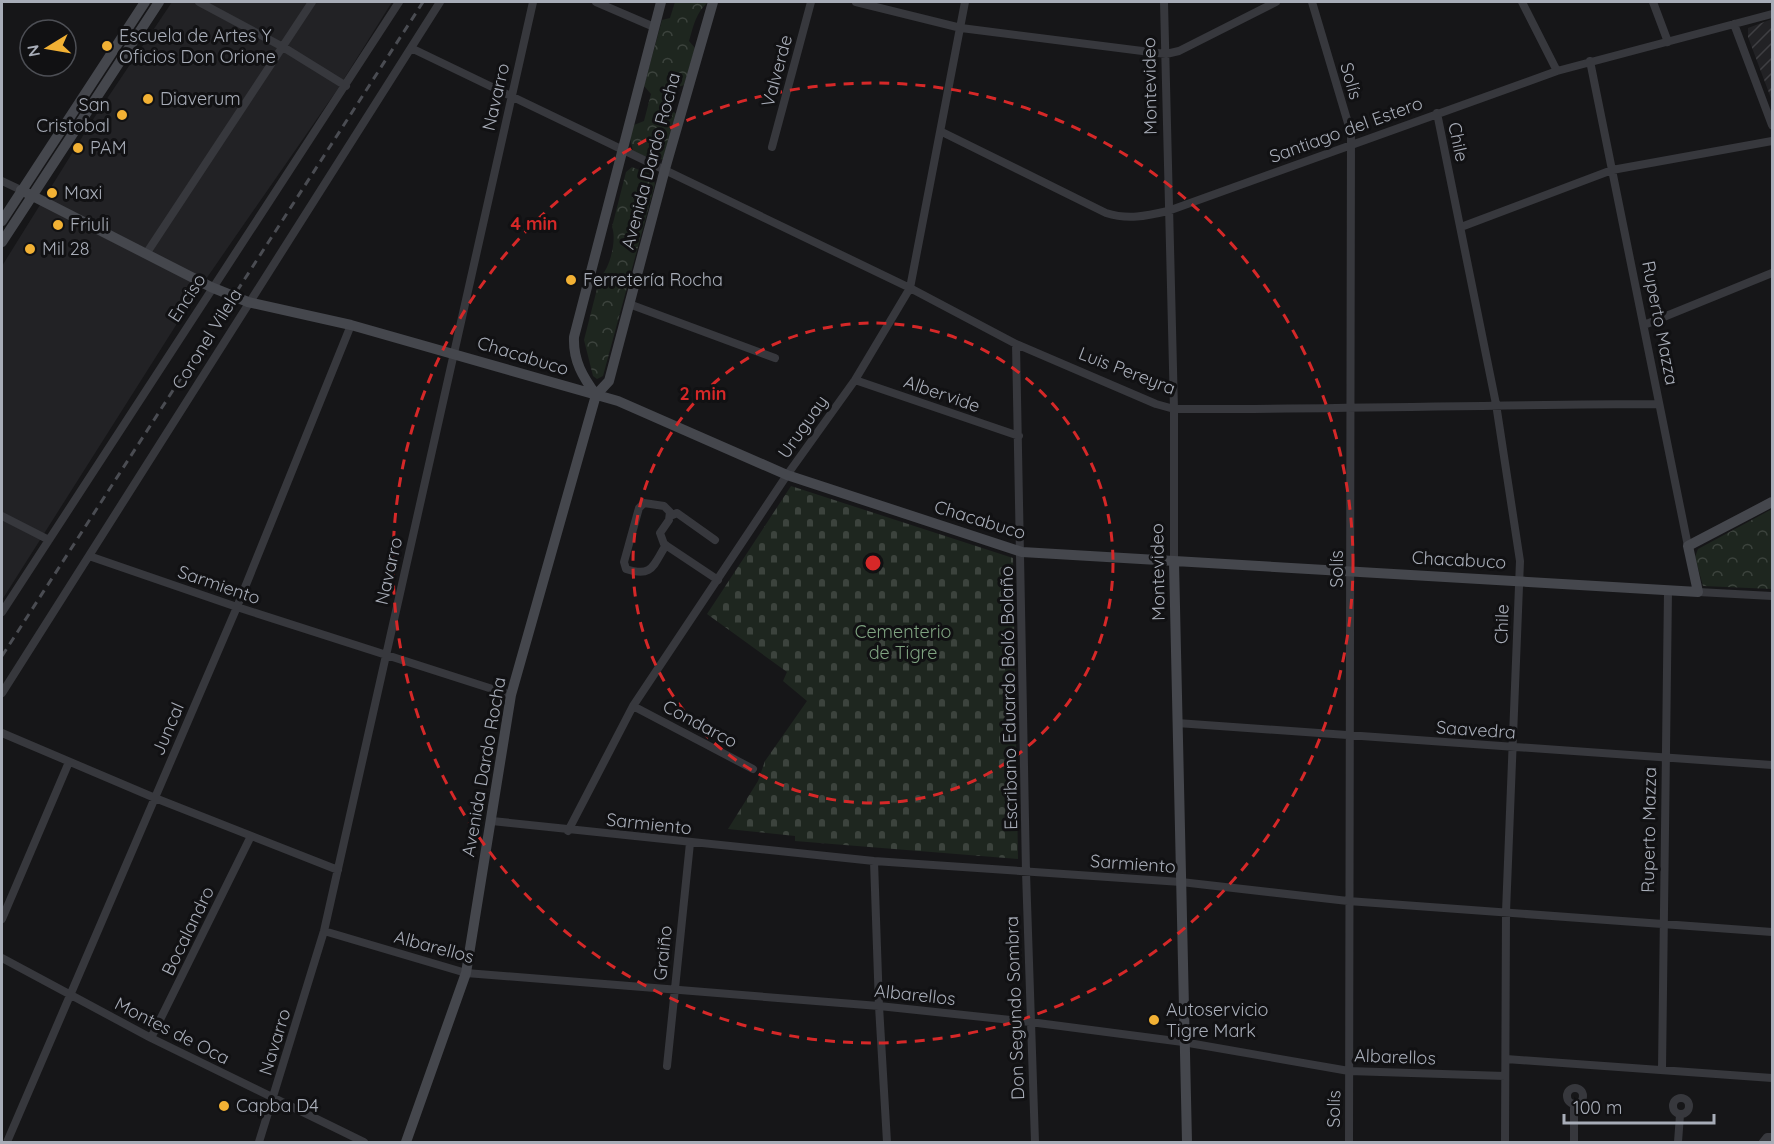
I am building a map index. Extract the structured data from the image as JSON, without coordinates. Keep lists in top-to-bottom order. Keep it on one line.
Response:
{"streets":{"street":["Valverde","Solís","Montevideo","Navarro","Santiago del Estero","Chile","Avenida Dardo Rocha","Enciso","Ruperto Mazza","Coronel Vilela","Chacabuco","Luis Pereyra","Albervide","Uruguay","Sarmiento","Escribano Eduardo Boló Bolaño","Condarco","Juncal","Saavedra","Bocalandro","Albarellos","Graiño","Don Segundo Sombra","Montes de Oca"]},"crossings":[["Solís","Santiago del Estero"],["Solís","Chacabuco"],["Solís","Luis Pereyra"],["Solís","Sarmiento"],["Solís","Saavedra"],["Solís","Albarellos"],["Montevideo","Santiago del Estero"],["Montevideo","Chacabuco"],["Montevideo","Luis Pereyra"],["Montevideo","Sarmiento"],["Montevideo","Saavedra"],["Montevideo","Albarellos"],["Navarro","Chacabuco"],["Navarro","Luis Pereyra"],["Navarro","Sarmiento"],["Navarro","Albarellos"],["Navarro","Montes de Oca"],["Santiago del Estero","Chile"],["Santiago del Estero","Ruperto Mazza"],["Santiago del Estero","Uruguay"],["Chile","Chacabuco"],["Chile","Luis Pereyra"],["Chile","Sarmiento"],["Chile","Saavedra"],["Chile","Albarellos"],["Avenida Dardo Rocha","Chacabuco"],["Avenida Dardo Rocha","Luis Pereyra"],["Avenida Dardo Rocha","Sarmiento"],["Avenida Dardo Rocha","Albarellos"],["Enciso","Chacabuco"],["Ruperto Mazza","Chacabuco"],["Ruperto Mazza","Luis Pereyra"],["Ruperto Mazza","Sarmiento"],["Ruperto Mazza","Saavedra"],["Coronel Vilela","Chacabuco"],["Coronel Vilela","Luis Pereyra"],["Coronel Vilela","Sarmiento"],["Chacabuco","Uruguay"],["Chacabuco","Escribano Eduardo Boló Bolaño"],["Chacabuco","Juncal"],["Luis Pereyra","Uruguay"],["Luis Pereyra","Escribano Eduardo Boló Bolaño"],["Albervide","Uruguay"],["Albervide","Escribano Eduardo Boló Bolaño"],["Uruguay","Sarmiento"],["Uruguay","Condarco"],["Sarmiento","Escribano Eduardo Boló Bolaño"],["Sarmiento","Juncal"],["Sarmiento","Graiño"],["Sarmiento","Don Segundo Sombra"],["Escribano Eduardo Boló Bolaño","Don Segundo Sombra"],["Juncal","Montes de Oca"],["Bocalandro","Montes de Oca"],["Albarellos","Graiño"],["Albarellos","Don Segundo Sombra"]],"parks":["Cementerio de Tigre"],"places":["Escuela de Artes Y Oficios Don Orione","Diaverum","San Cristobal","PAM","Maxi","Friuli","Mil 28","Ferretería Rocha","Autoservicio Tigre Mark","Capba D4"],"scale_bar":"100 m","north":"left","rings":["4 min","2 min"]}
